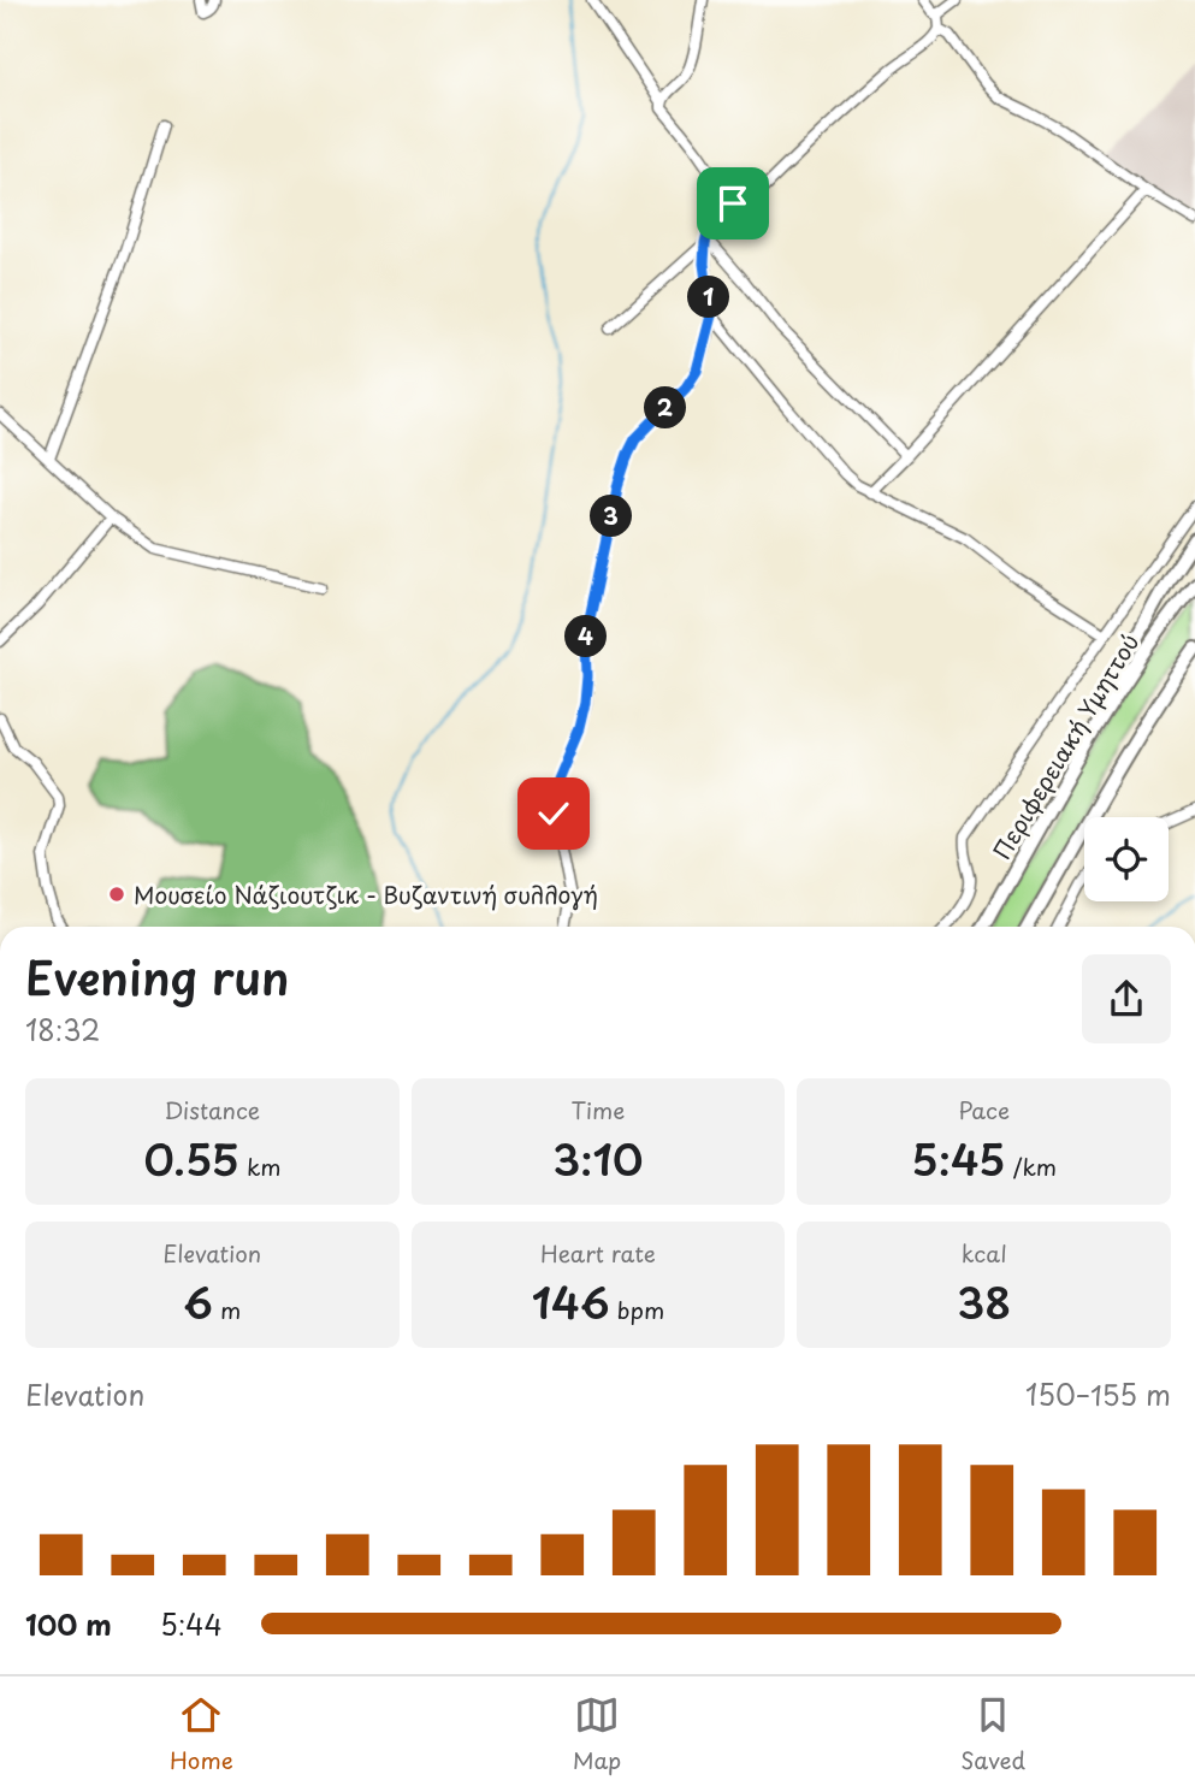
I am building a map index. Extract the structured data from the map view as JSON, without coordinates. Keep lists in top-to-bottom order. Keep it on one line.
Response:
{"streets":{"highway":["Περιφερειακή Υμηττού"]},"places":["Μουσείο Νάζιουτζικ - Βυζαντινή συλλογή"],"page":{"pins":["1","2","3","4"],"heading":["Evening run","18:32"],"stats":[["Distance","0.55 km"],["Time","3:10"],["Pace","5:45 /km"],["Elevation","6 m"],["Heart rate","146 bpm"],["kcal","38"]],"chart":["Elevation","150–155 m"],"list":[{"name":"100 m","note":"5:44"}],"tabs":["Home","Map","Saved"]}}
